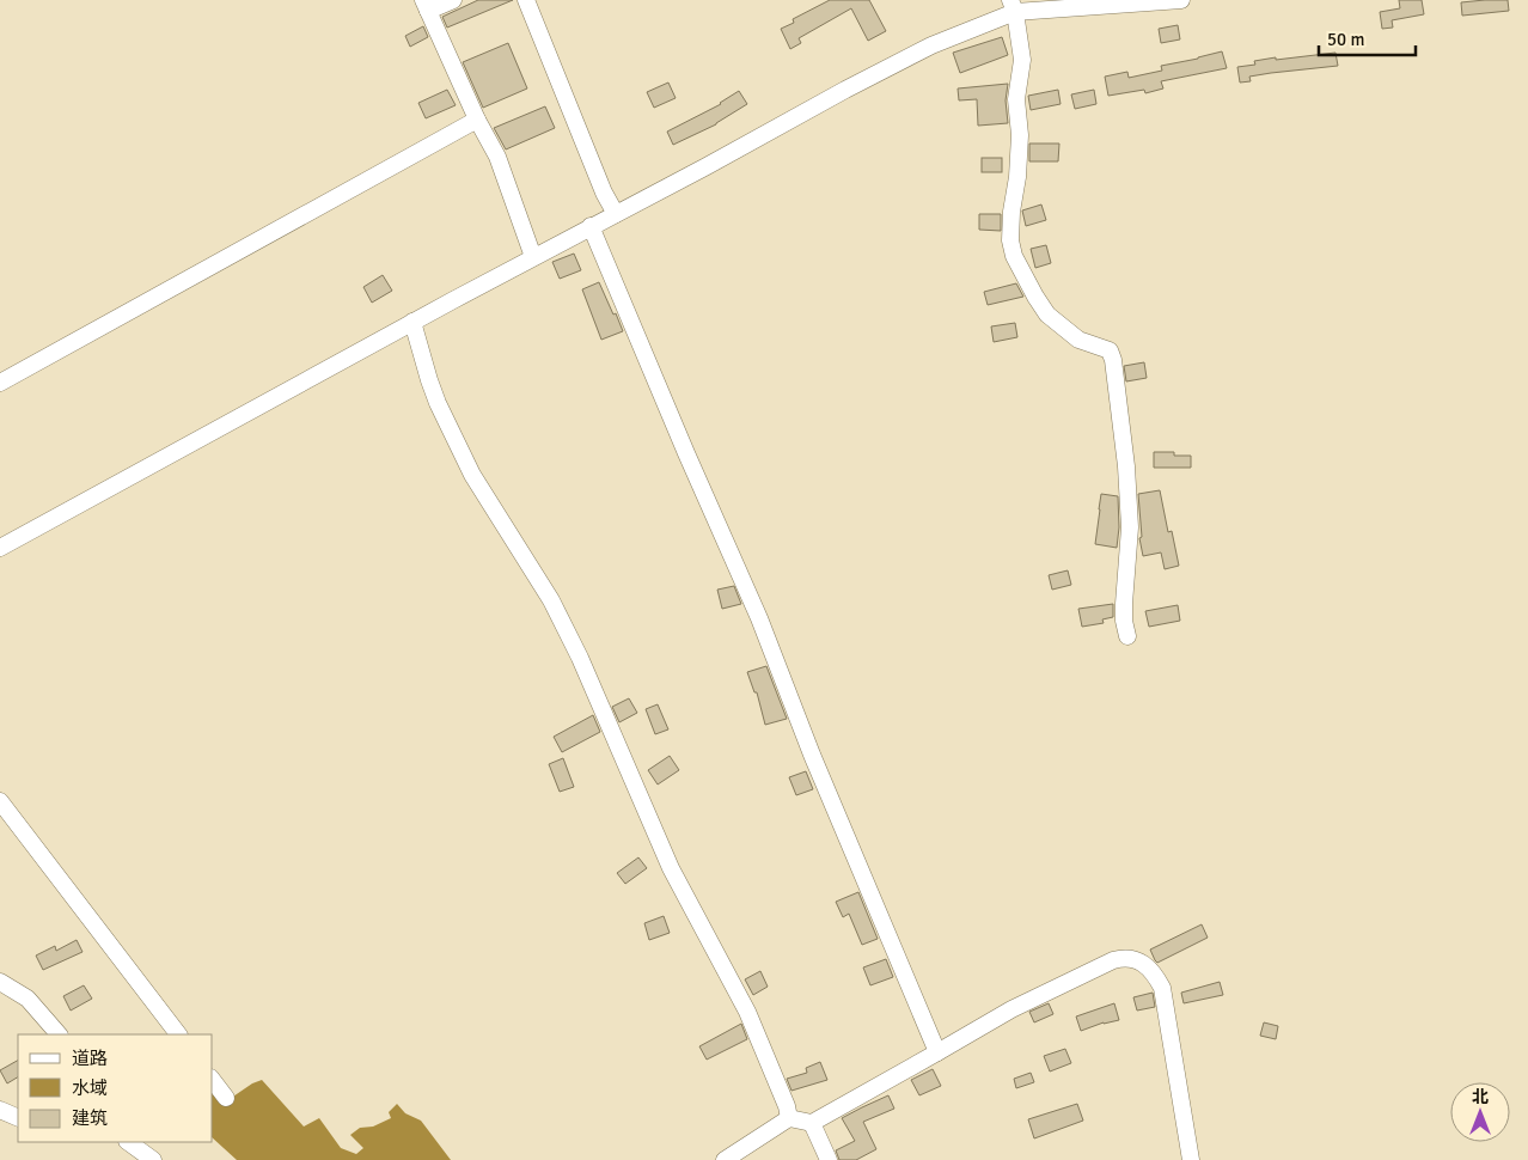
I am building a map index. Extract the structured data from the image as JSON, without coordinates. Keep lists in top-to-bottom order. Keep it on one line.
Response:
{"legend":["道路","水域","建筑"],"scale_bar":"50 m","north":"top"}
